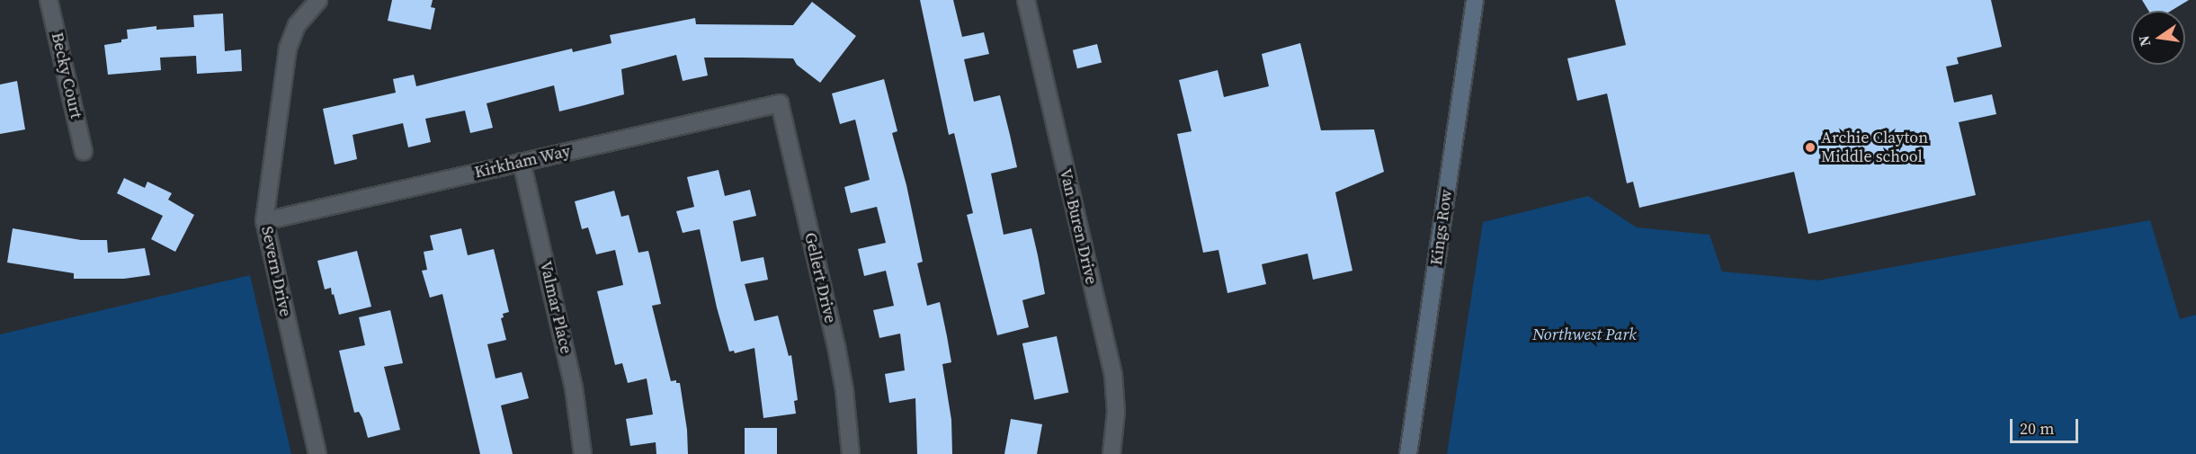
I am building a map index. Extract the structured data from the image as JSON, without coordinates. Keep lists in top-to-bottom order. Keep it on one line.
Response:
{"streets":{"main road":["Kings Row"],"street":["Becky Court","Kirkham Way","Van Buren Drive","Severn Drive","Gellert Drive","Valmar Place"]},"crossings":[["Kirkham Way","Severn Drive"],["Kirkham Way","Gellert Drive"],["Kirkham Way","Valmar Place"]],"parks":["Northwest Park"],"places":["Archie Clayton Middle school"],"scale_bar":"20 m","north":"left"}
